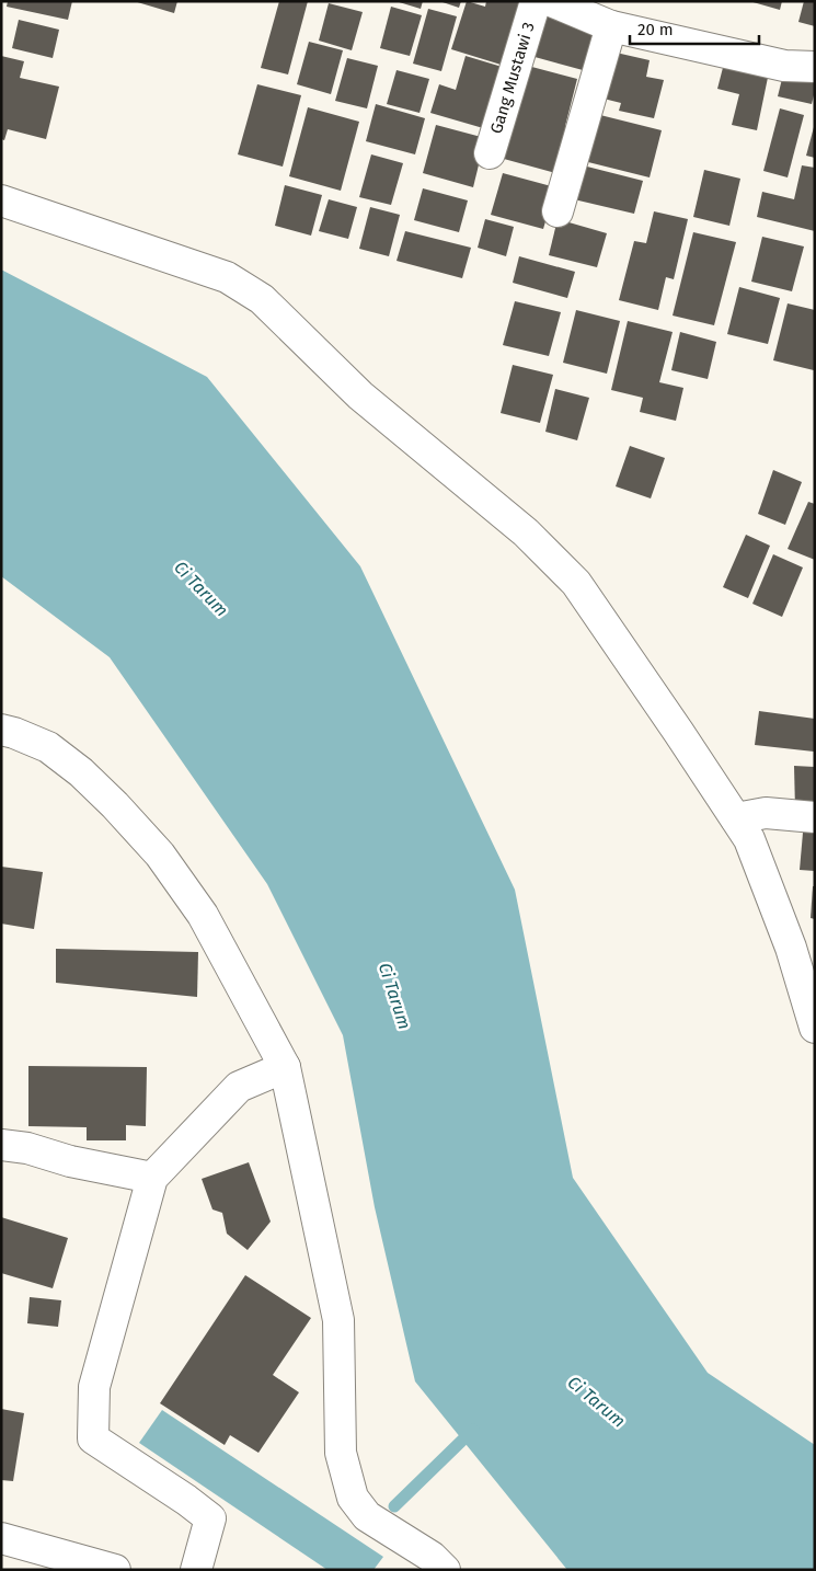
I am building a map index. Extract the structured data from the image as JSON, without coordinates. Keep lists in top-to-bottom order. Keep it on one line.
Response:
{"streets":{"street":["Gang Mustawi 3"]},"water":["Ci Tarum"],"scale_bar":"20 m"}
